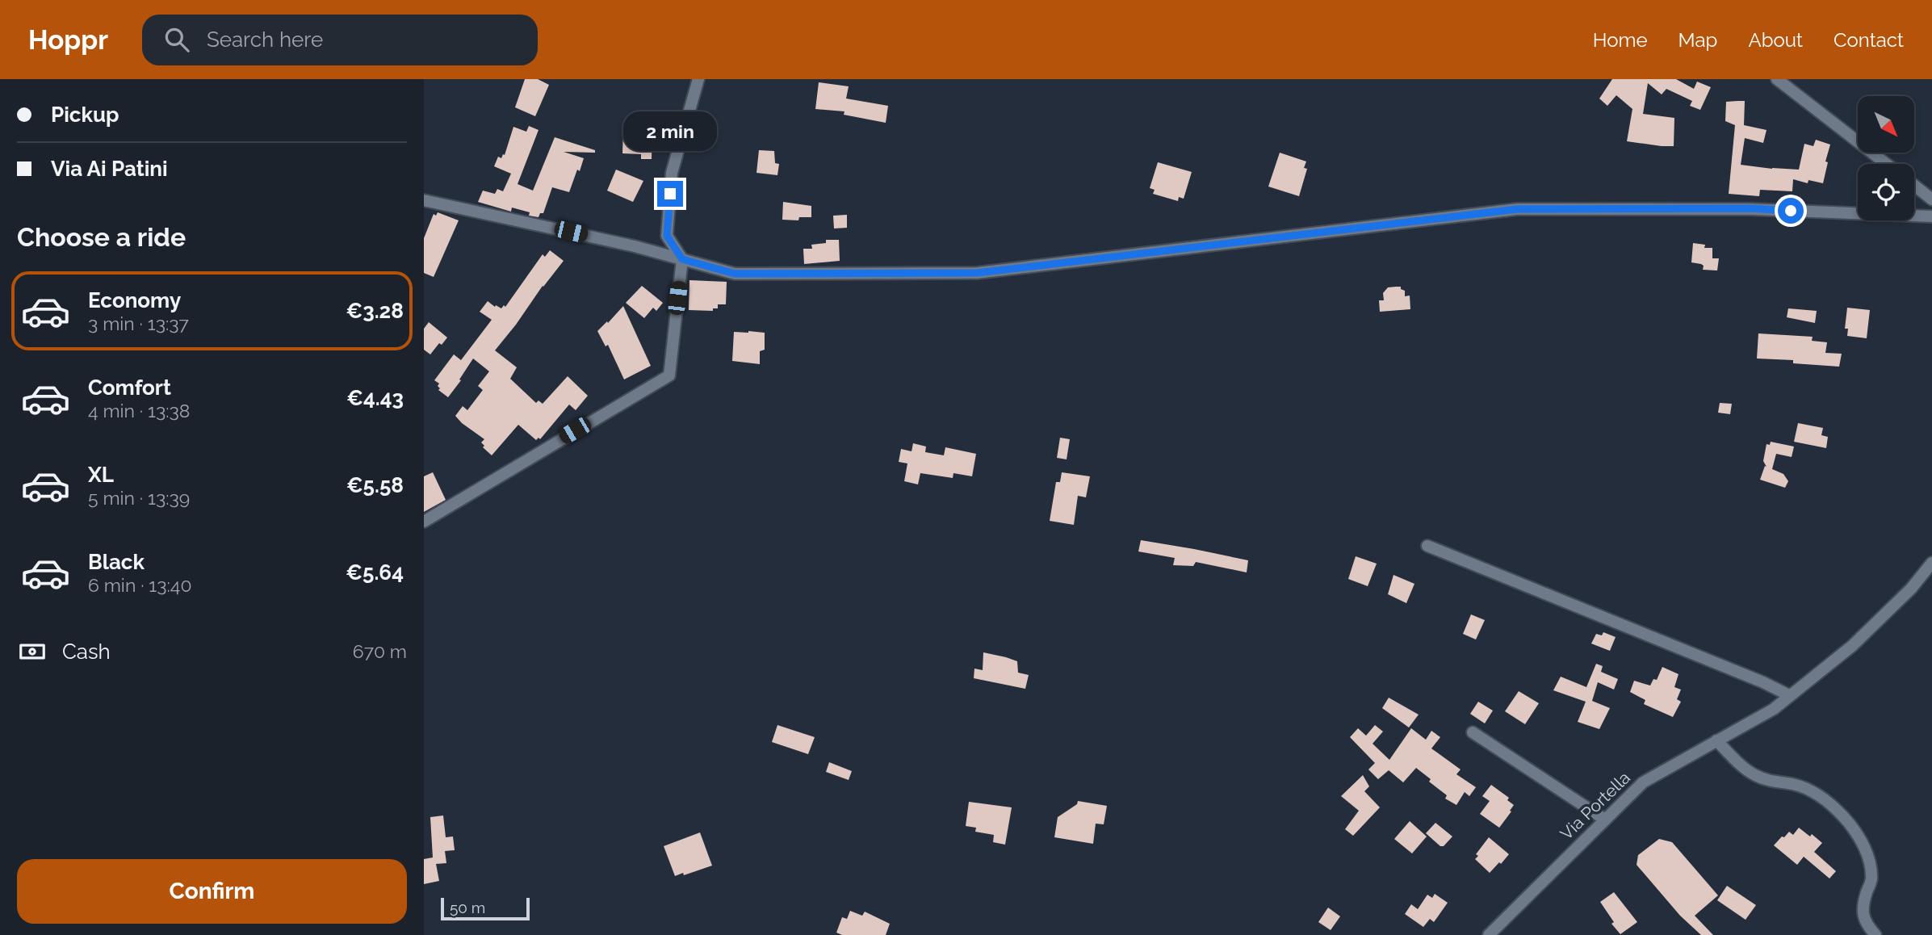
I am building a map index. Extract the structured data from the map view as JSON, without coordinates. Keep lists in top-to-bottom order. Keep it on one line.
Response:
{"streets":{"street":["Via Portella"]},"scale_bar":"50 m","north":"bottom right","page":{"header":"Hoppr","search":"Search here","nav":["Home","Map","About","Contact"],"banner":["Pickup","Via Ai Patini"],"bubble":"2 min","heading":"Choose a ride","list":[{"name":"Economy","note":"3 min · 13:37","value":"€3.28"},{"name":"Comfort","note":"4 min · 13:38","value":"€4.43"},{"name":"XL","note":"5 min · 13:39","value":"€5.58"},{"name":"Black","note":"6 min · 13:40","value":"€5.64"}],"pay":["Cash","670 m"],"buttons":"Confirm","scale":"50 m"}}
